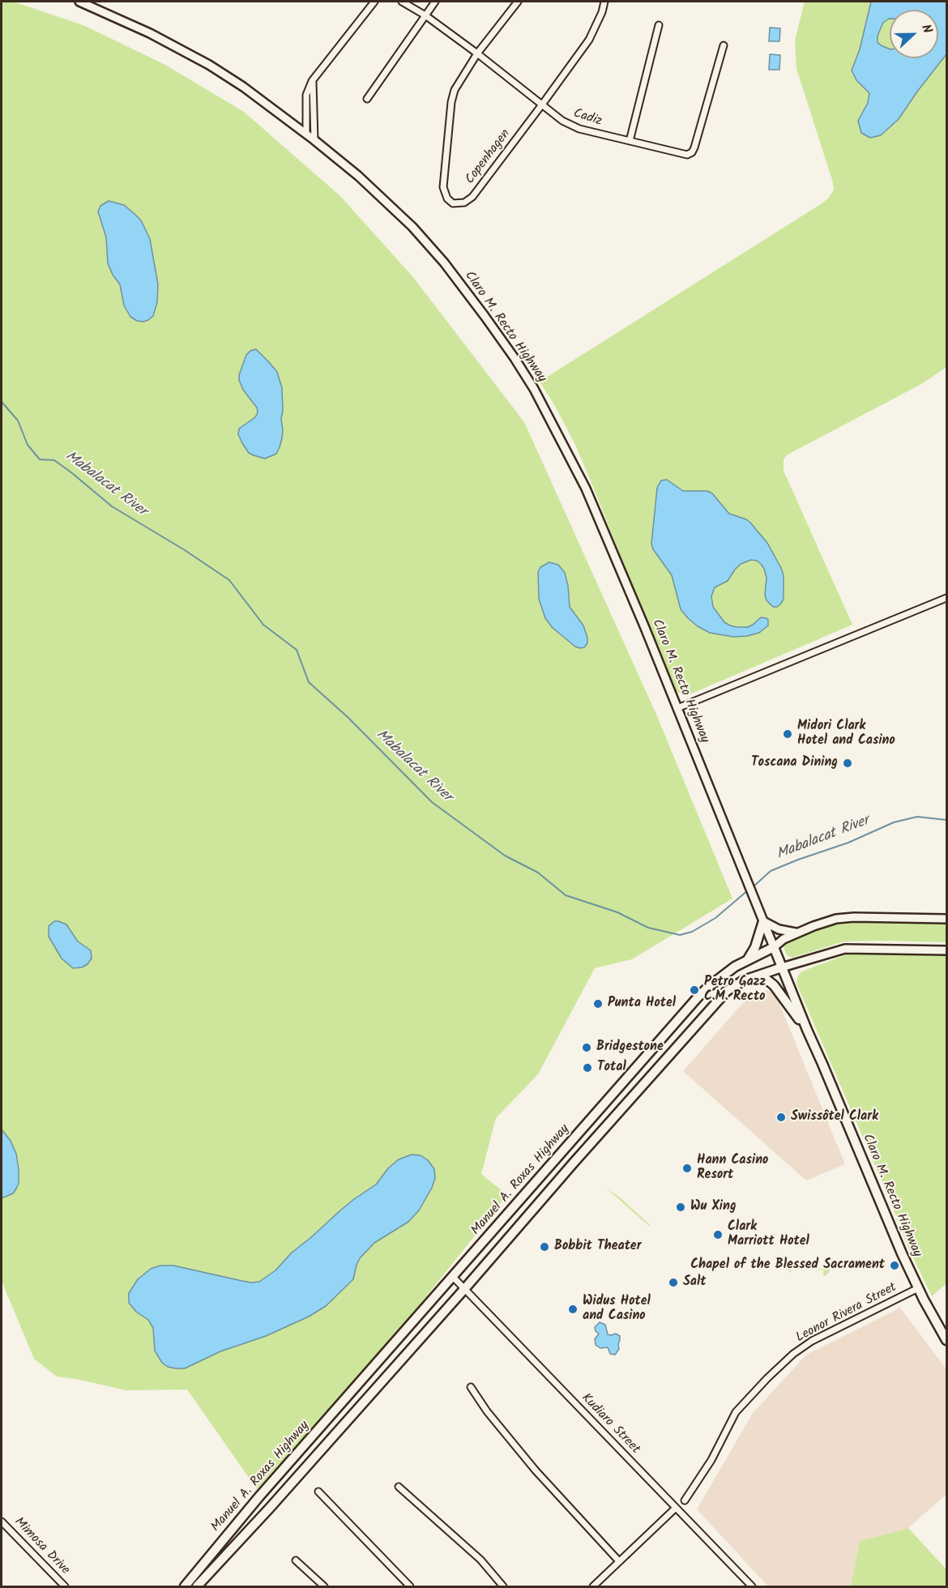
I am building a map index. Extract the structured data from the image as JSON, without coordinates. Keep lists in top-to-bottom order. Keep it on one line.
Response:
{"streets":{"main road":["Claro M. Recto Highway","Manuel A. Roxas Highway"],"street":["Cadiz","Copenhagen","Leonor Rivera Street","Kudiaro Street","Mimosa Drive"]},"crossings":[["Cadiz","Copenhagen"],["Claro M. Recto Highway","Manuel A. Roxas Highway"],["Claro M. Recto Highway","Leonor Rivera Street"],["Manuel A. Roxas Highway","Kudiaro Street"]],"water":["Mabalacat River"],"places":["Midori Clark Hotel and Casino","Toscana Dining","Petro Gazz C.M. Recto","Punta Hotel","Bridgestone","Total","Swissôtel Clark","Hann Casino Resort","Wu Xing","Clark Marriott Hotel","Bobbit Theater","Chapel of the Blessed Sacrament","Salt","Widus Hotel and Casino"],"north":"right"}
